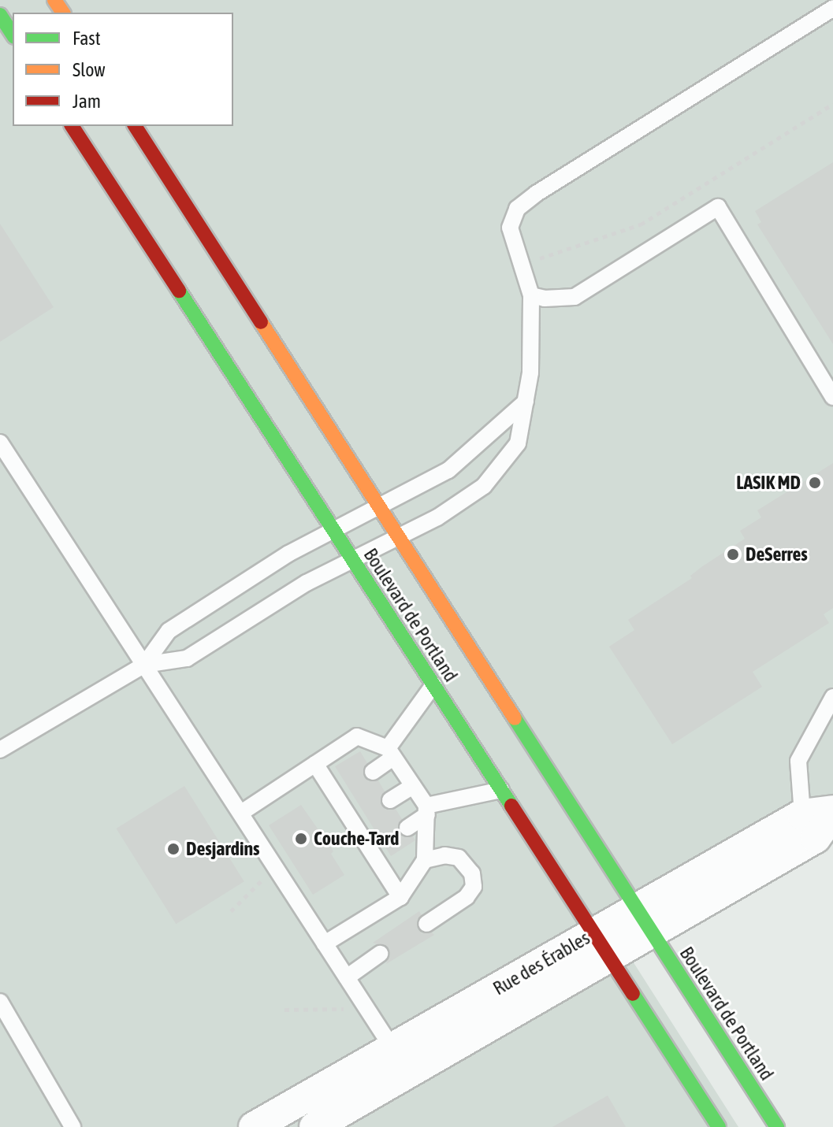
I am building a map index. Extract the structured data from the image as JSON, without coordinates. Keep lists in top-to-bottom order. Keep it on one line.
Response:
{"streets":{"main road":["Boulevard de Portland"],"street":["Rue des Érables"]},"crossings":[["Boulevard de Portland","Rue des Érables"]],"places":["LASIK MD","DeSerres","Couche-Tard","Desjardins"],"legend":["Fast","Slow","Jam"]}
